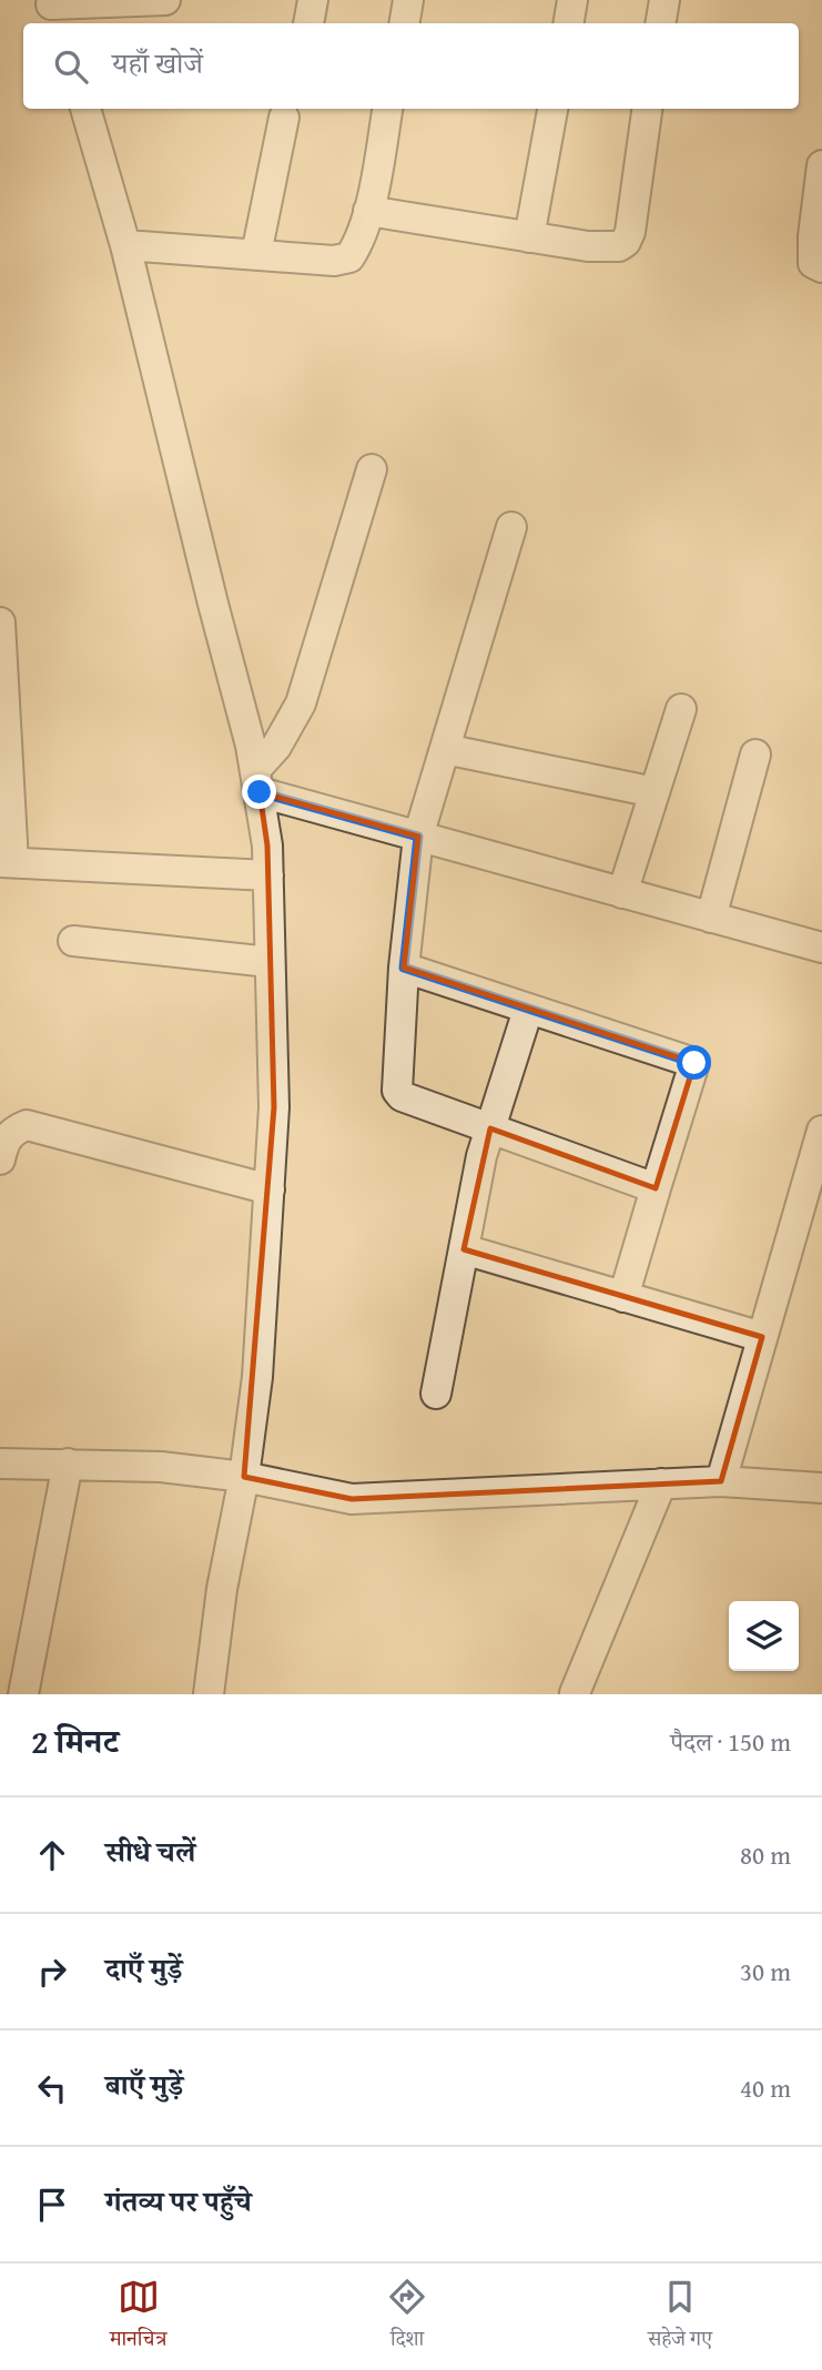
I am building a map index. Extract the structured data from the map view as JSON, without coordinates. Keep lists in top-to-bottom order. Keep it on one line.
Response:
{"page":{"search":"यहाँ खोजें","heading":["2 मिनट","पैदल · 150 m"],"list":[["सीधे चलें","80 m"],["दाएँ मुड़ें","30 m"],["बाएँ मुड़ें","40 m"],"गंतव्य पर पहुँचे"],"nav":["मानचित्र","दिशा","सहेजे गए"]}}
